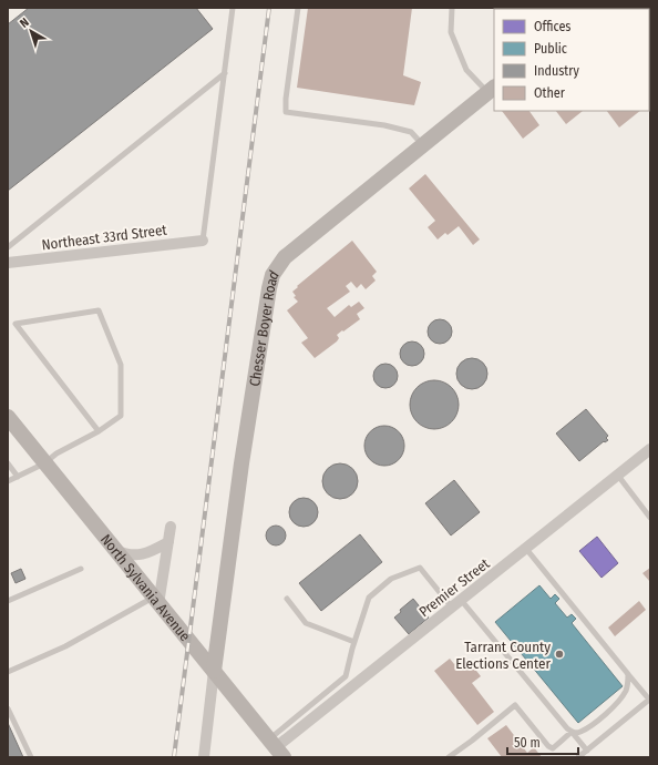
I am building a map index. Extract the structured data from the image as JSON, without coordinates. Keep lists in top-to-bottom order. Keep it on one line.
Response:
{"streets":{"street":["Northeast 33rd Street","Chesser Boyer Road","North Sylvania Avenue","Premier Street"]},"crossings":[["Chesser Boyer Road","North Sylvania Avenue"],["North Sylvania Avenue","Premier Street"]],"places":["Tarrant County Elections Center"],"legend":["Offices","Public","Industry","Other"],"scale_bar":"50 m","north":"top left"}
